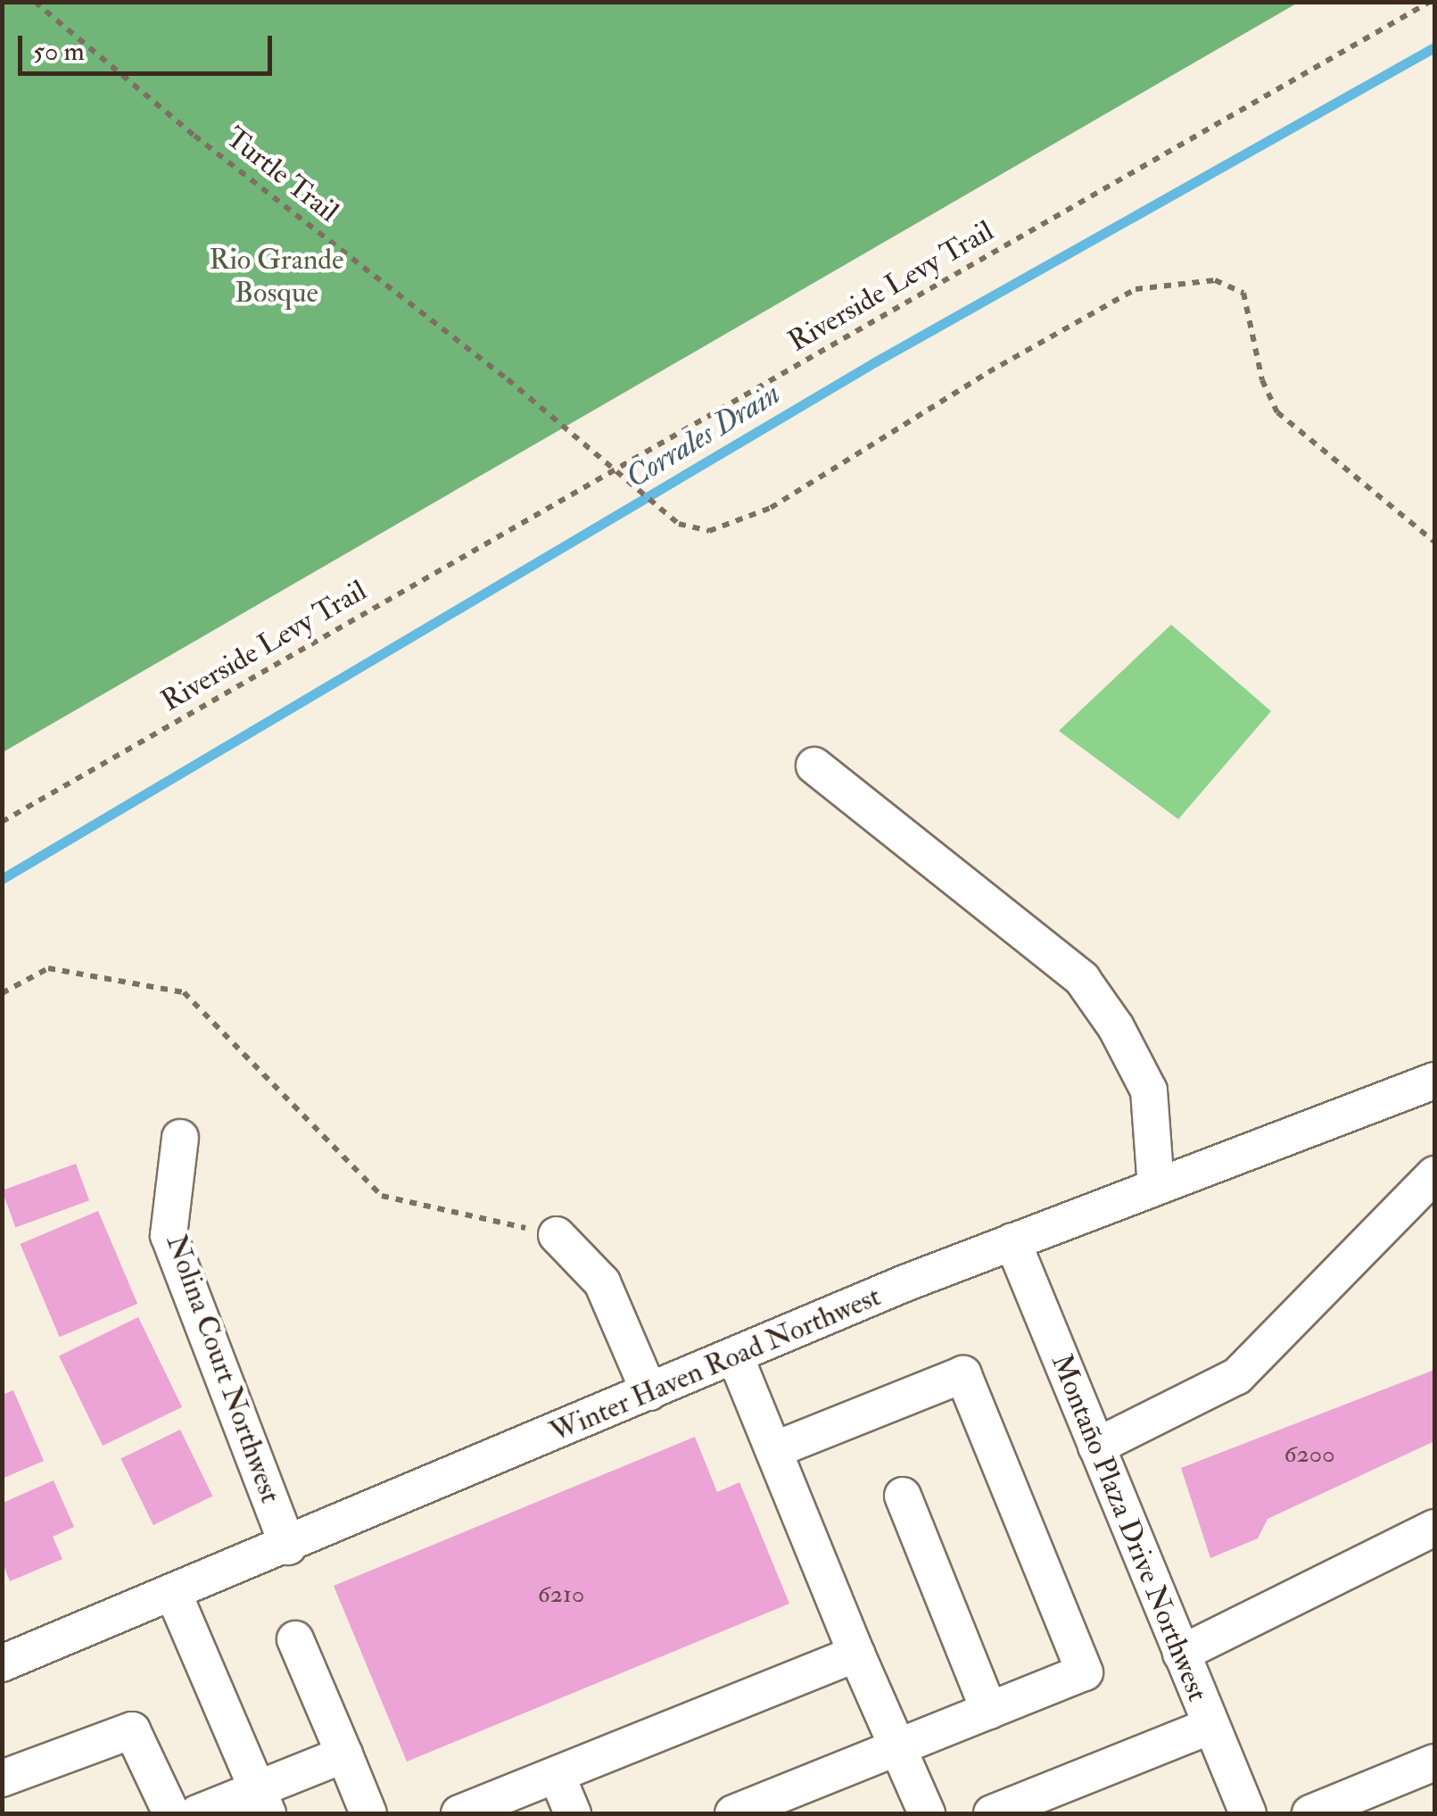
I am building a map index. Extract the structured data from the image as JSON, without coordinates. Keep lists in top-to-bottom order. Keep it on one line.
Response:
{"streets":{"street":["Winter Haven Road Northwest","Nolina Court Northwest","Montaño Plaza Drive Northwest"],"path":["Turtle Trail","Riverside Levy Trail"]},"crossings":[["Turtle Trail","Riverside Levy Trail"],["Winter Haven Road Northwest","Nolina Court Northwest"],["Winter Haven Road Northwest","Montaño Plaza Drive Northwest"]],"water":["Corrales Drain"],"parks":["Rio Grande Bosque"],"house_numbers":["6200","6210"],"scale_bar":"50 m"}
